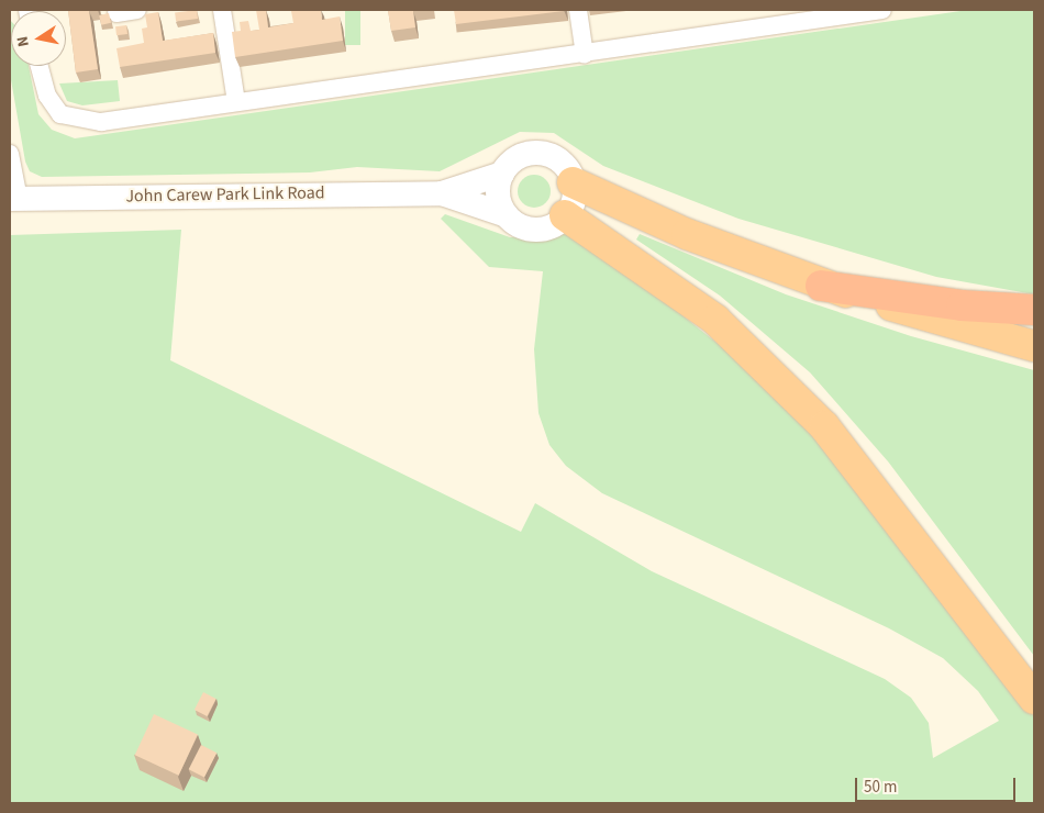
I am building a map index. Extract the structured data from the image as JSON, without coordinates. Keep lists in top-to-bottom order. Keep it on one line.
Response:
{"streets":{"main road":["John Carew Park Link Road"]},"scale_bar":"50 m","north":"left"}
